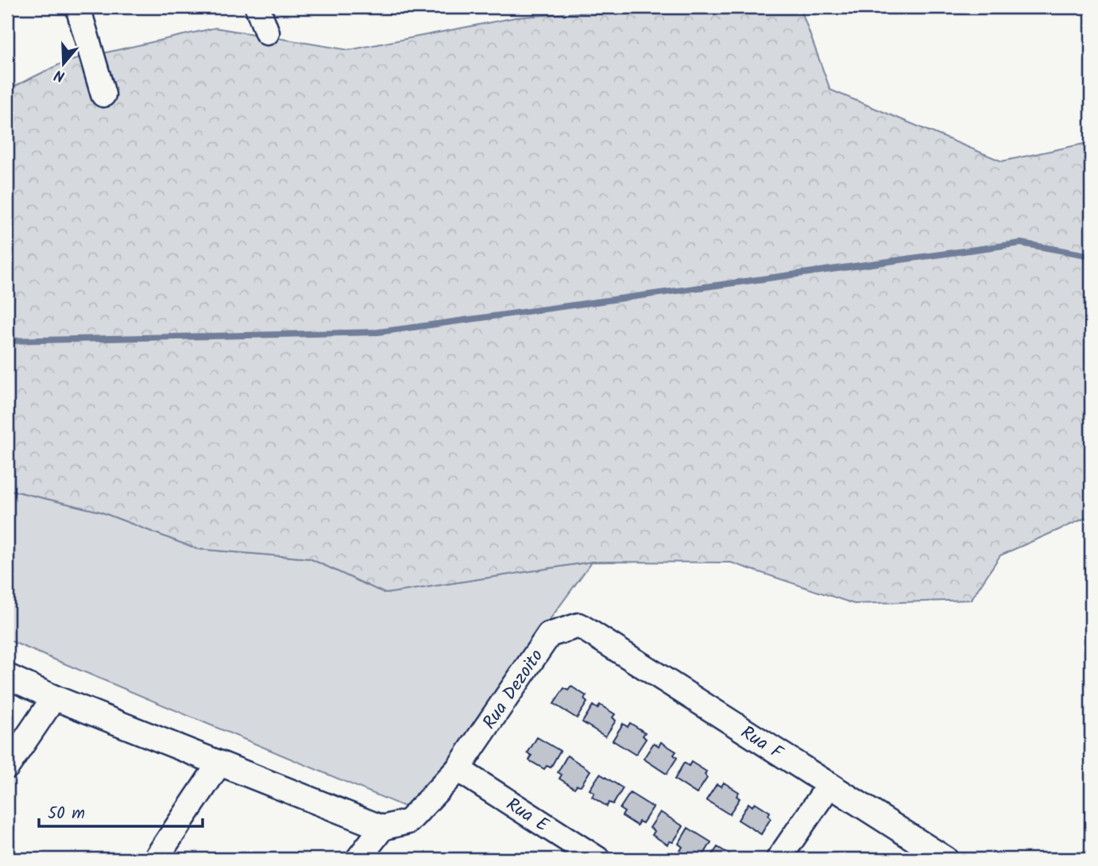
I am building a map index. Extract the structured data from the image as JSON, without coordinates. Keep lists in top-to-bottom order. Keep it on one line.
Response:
{"streets":{"street":["Rua Dezoito","Rua F","Rua E"]},"crossings":[["Rua Dezoito","Rua F"],["Rua Dezoito","Rua E"]],"scale_bar":"50 m","north":"bottom"}
